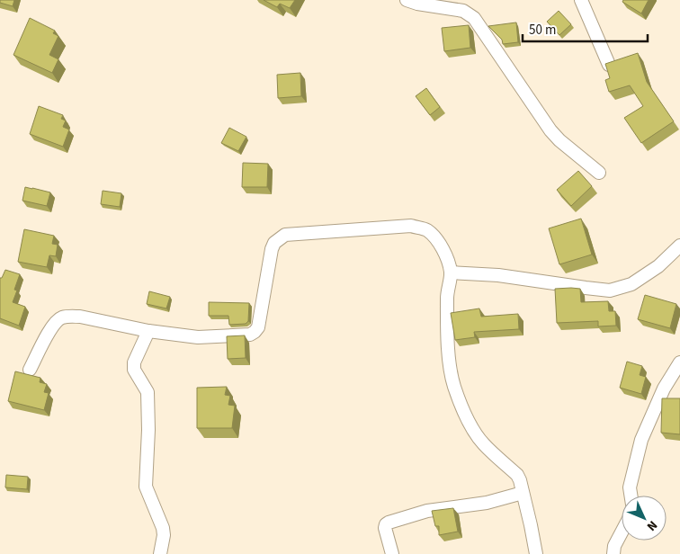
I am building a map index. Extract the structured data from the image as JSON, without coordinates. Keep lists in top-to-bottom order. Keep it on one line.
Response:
{"scale_bar":"50 m","north":"bottom right"}
